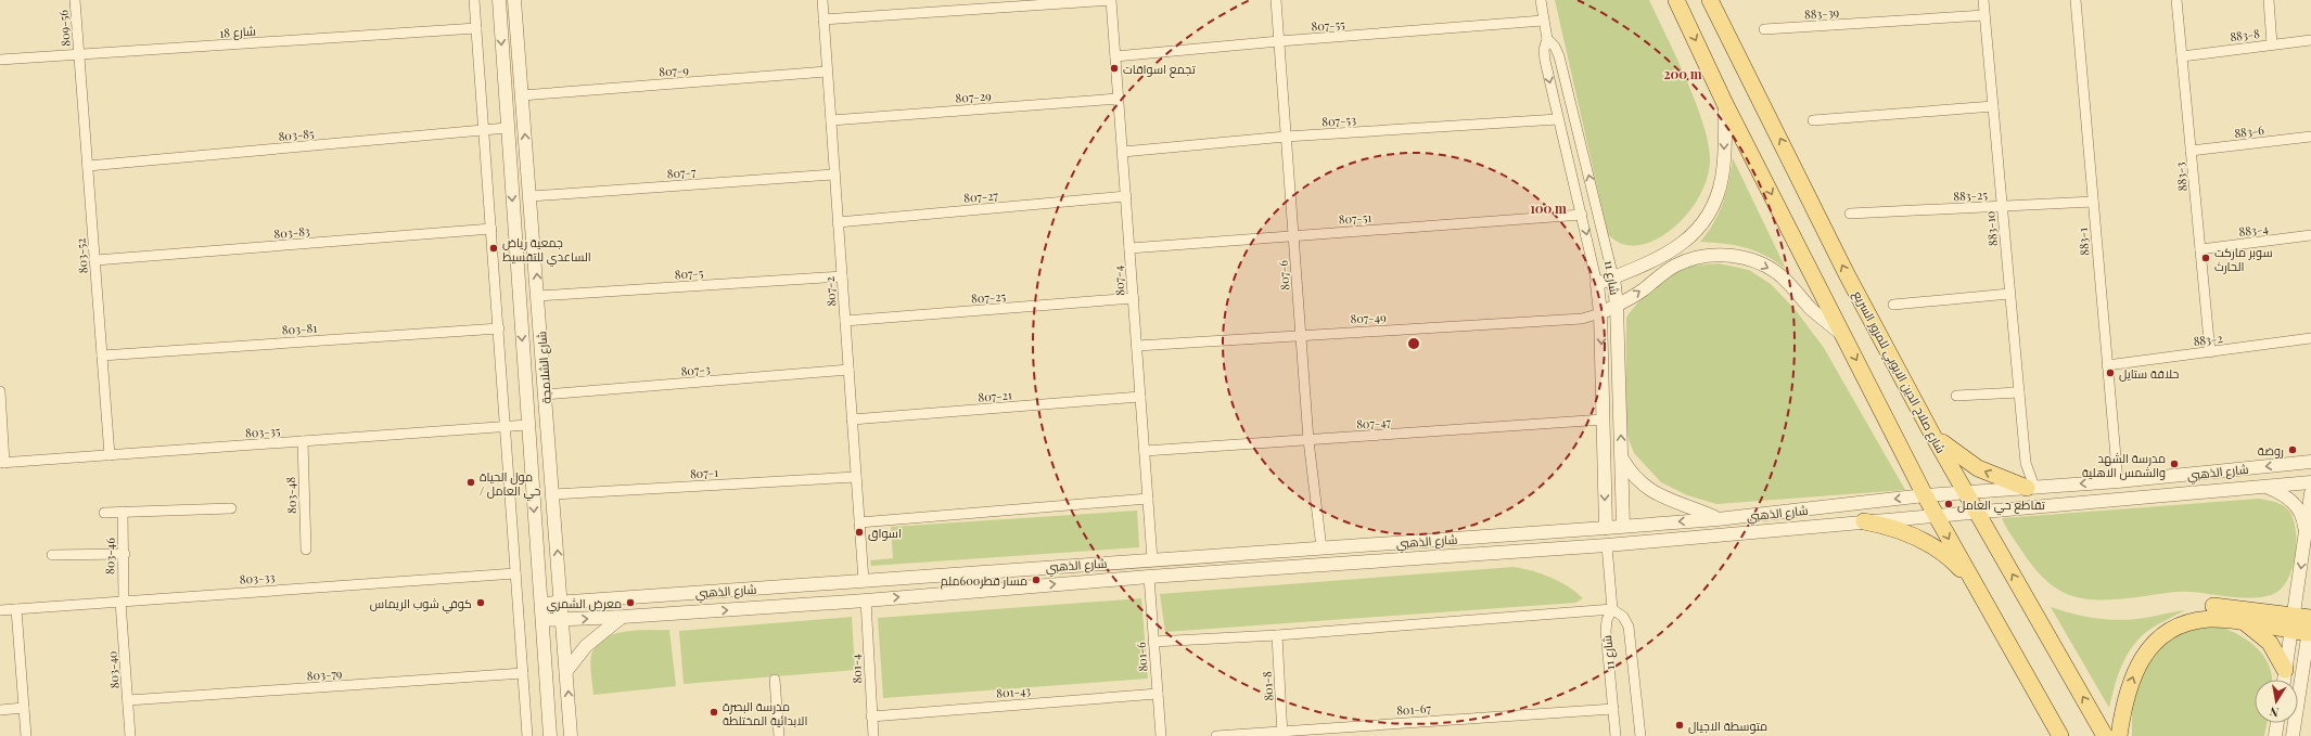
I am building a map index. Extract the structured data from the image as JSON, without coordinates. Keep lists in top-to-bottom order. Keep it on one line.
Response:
{"streets":{"main road":["شارع صلاح الدين الايوبي للمرور السريع"],"street":["883-39","807-55","809-56","شارع 18","883-8","807-9","807-29","807-53","883-6","803-85","807-7","883-3","883-25","807-27","807-51","883-10","883-4","803-83","883-1","803-52","807-5","807-6","شارع 11","807-4","807-2","807-25","807-49","803-81","883-2","شارع الشلامجة","807-3","807-21","807-47","803-35","شارع الذهبي","807-1","803-48","803-46","803-33","801-6","801-4","803-40","803-79","801-8","801-43","801-67"]},"crossings":[["883-39","883-10"],["807-55","807-6"],["807-55","شارع 11"],["807-55","807-4"],["809-56","شارع 18"],["809-56","803-52"],["شارع 18","803-52"],["883-8","883-3"],["807-9","807-2"],["807-9","شارع الشلامجة"],["807-29","807-4"],["807-29","807-2"],["807-53","807-6"],["807-53","شارع 11"],["807-53","807-4"],["883-6","883-3"],["803-85","803-52"],["803-85","شارع الشلامجة"],["807-7","807-2"],["807-7","شارع الشلامجة"],["883-3","883-4"],["883-3","883-2"],["883-25","883-10"],["883-25","883-1"],["807-27","807-4"],["807-27","807-2"],["807-51","807-6"],["807-51","شارع 11"],["807-51","807-4"],["883-10","شارع الذهبي"],["803-83","803-52"],["883-1","883-2"],["883-1","شارع الذهبي"],["803-52","803-81"],["803-52","803-35"],["807-5","807-2"],["807-5","شارع الشلامجة"],["807-6","807-49"],["807-6","807-47"],["807-6","شارع الذهبي"],["شارع 11","807-49"],["شارع 11","807-47"],["شارع 11","شارع الذهبي"],["شارع 11","801-67"],["807-4","807-25"],["807-4","807-49"],["807-4","807-21"],["807-4","807-47"],["807-4","شارع الذهبي"],["807-2","807-25"],["807-2","807-3"],["807-2","807-21"],["807-2","شارع الذهبي"],["807-2","807-1"],["شارع الشلامجة","807-3"],["شارع الشلامجة","803-35"],["شارع الشلامجة","شارع الذهبي"],["شارع الشلامجة","807-1"],["شارع صلاح الدين الايوبي للمرور السريع","شارع الذهبي"],["803-35","803-48"],["شارع الذهبي","801-6"],["شارع الذهبي","801-4"],["803-46","803-33"],["803-46","803-40"],["803-33","803-40"],["801-6","801-43"],["801-4","801-43"],["803-40","803-79"],["801-8","801-67"]],"places":["تجمع اسواقات","جمعية رياض الساعدي للتقسيط","سوبر ماركت الحارث","حلاقة ستايل","روضة","مدرسة الشهد والشمس الاهلية","مول الحياة / حي العامل","تقاطع حي العامل","اسواق","مسار قطر600ملم","كوفي شوب الريماس","معرض الشمري","مدرسة البصرة الابدائية المختلطة","متوسطة الاجيال"],"north":"bottom","rings":["200 m","100 m"]}
